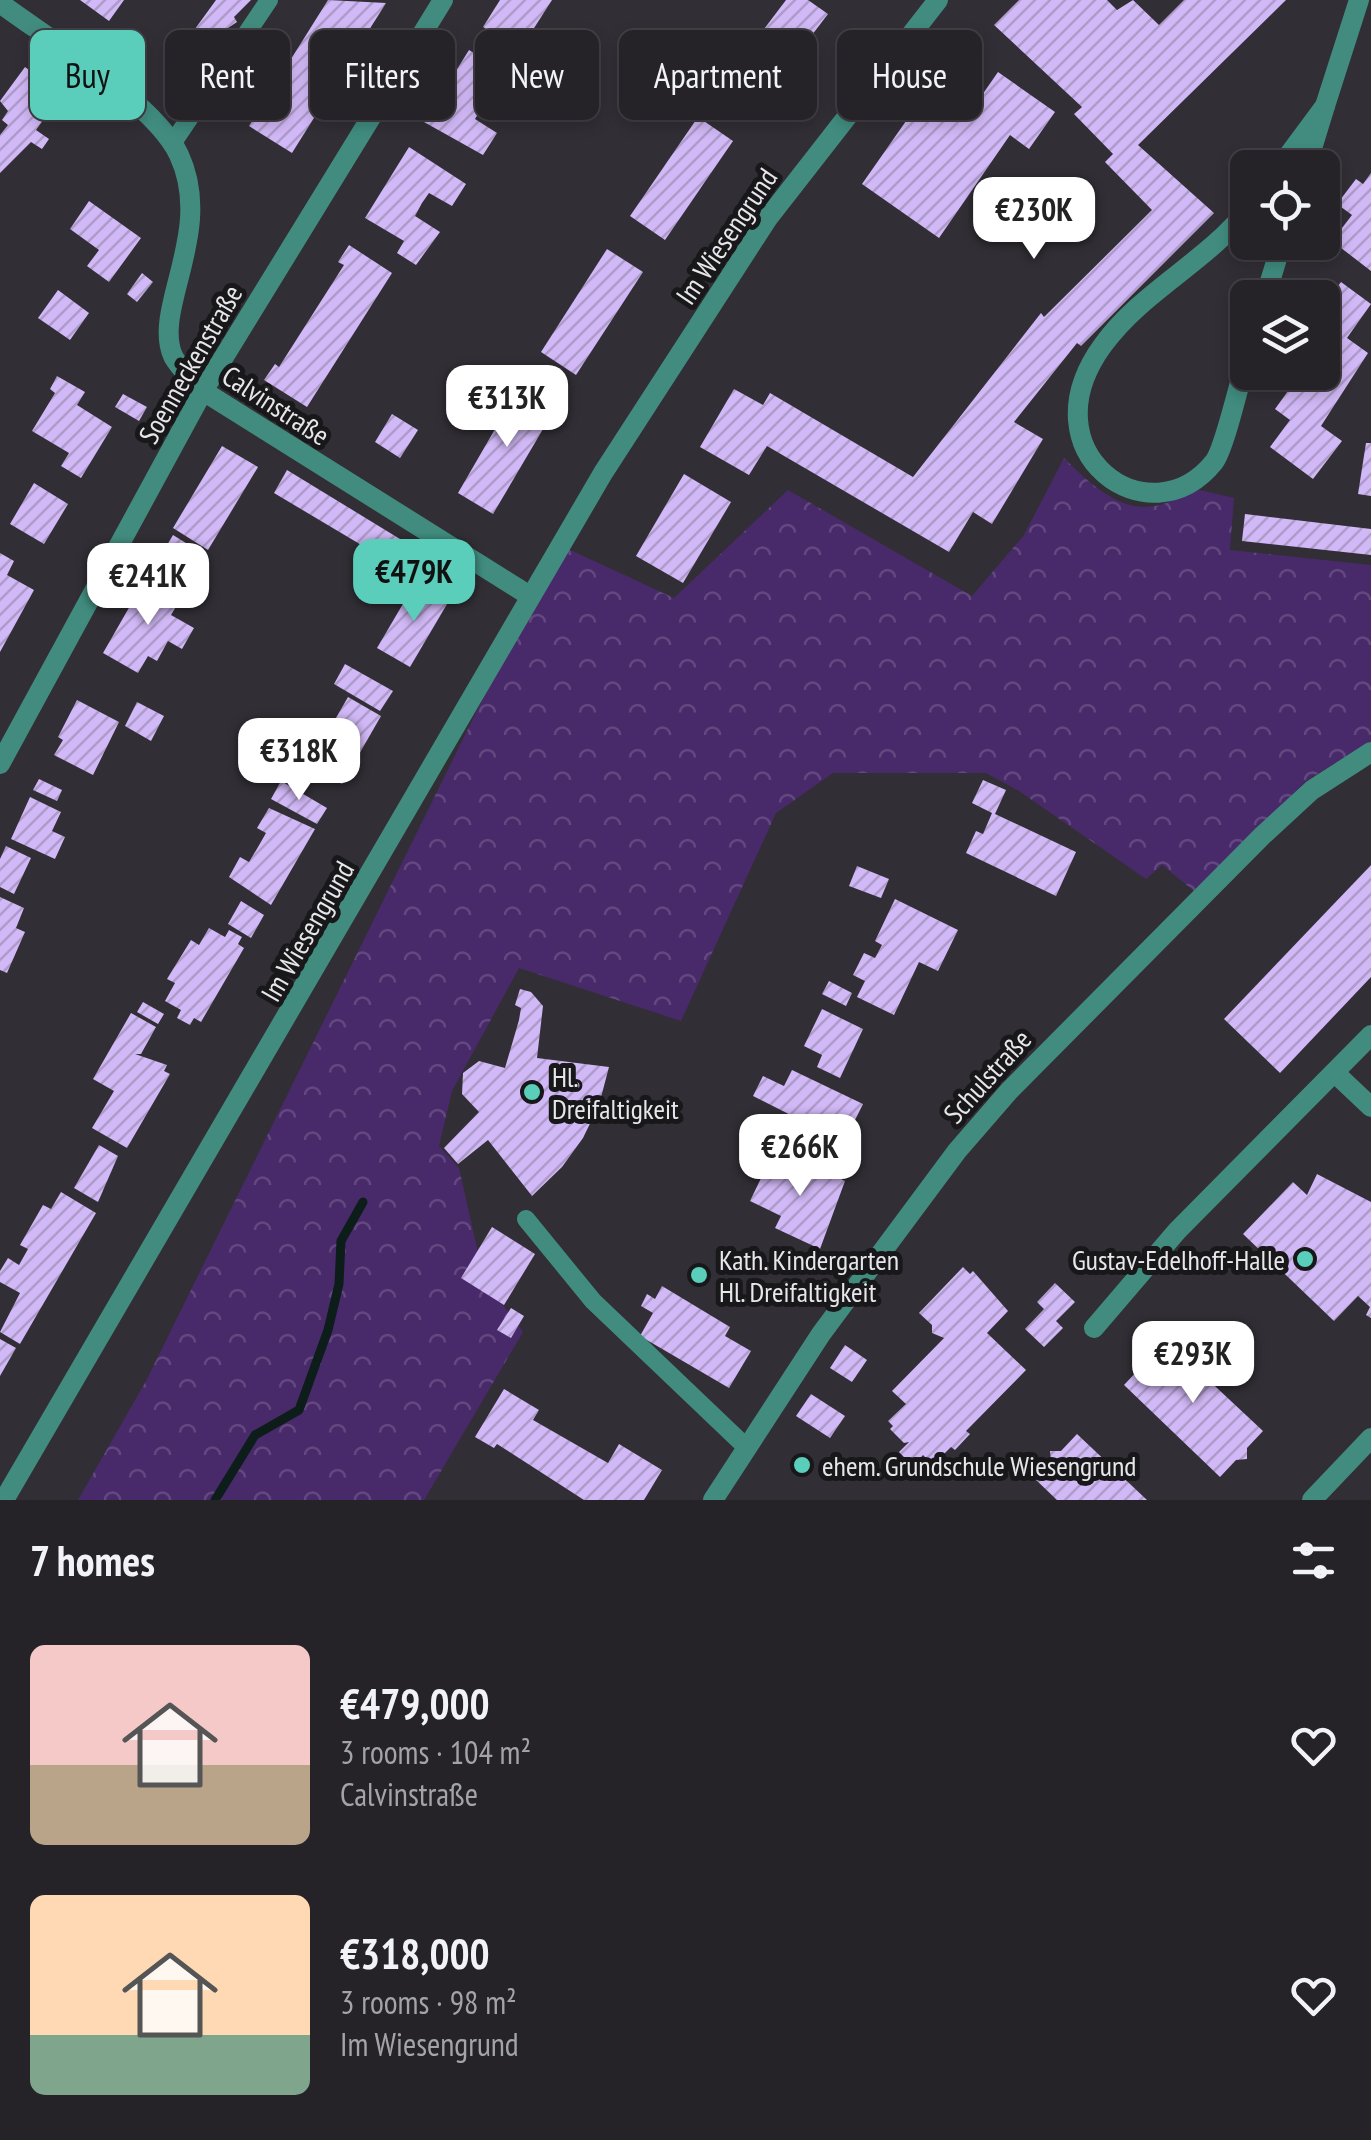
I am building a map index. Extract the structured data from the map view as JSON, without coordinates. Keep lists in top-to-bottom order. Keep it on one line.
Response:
{"streets":{"street":["Im Wiesengrund","Soenneckenstraße","Calvinstraße","Schulstraße"]},"crossings":[["Im Wiesengrund","Calvinstraße"],["Soenneckenstraße","Calvinstraße"]],"places":["Hl. Dreifaltigkeit","Gustav-Edelhoff-Halle","Kath. Kindergarten Hl. Dreifaltigkeit","ehem. Grundschule Wiesengrund"],"page":{"chip":["Buy","Rent","Filters","New","Apartment","House"],"price":["€230K","€313K","€479K","€241K","€318K","€266K","€293K"],"heading":"7 homes","list":[{"name":"€479,000","note":"3 rooms · 104 m² · Calvinstraße"},{"name":"€318,000","note":"3 rooms · 98 m² · Im Wiesengrund"}]}}
